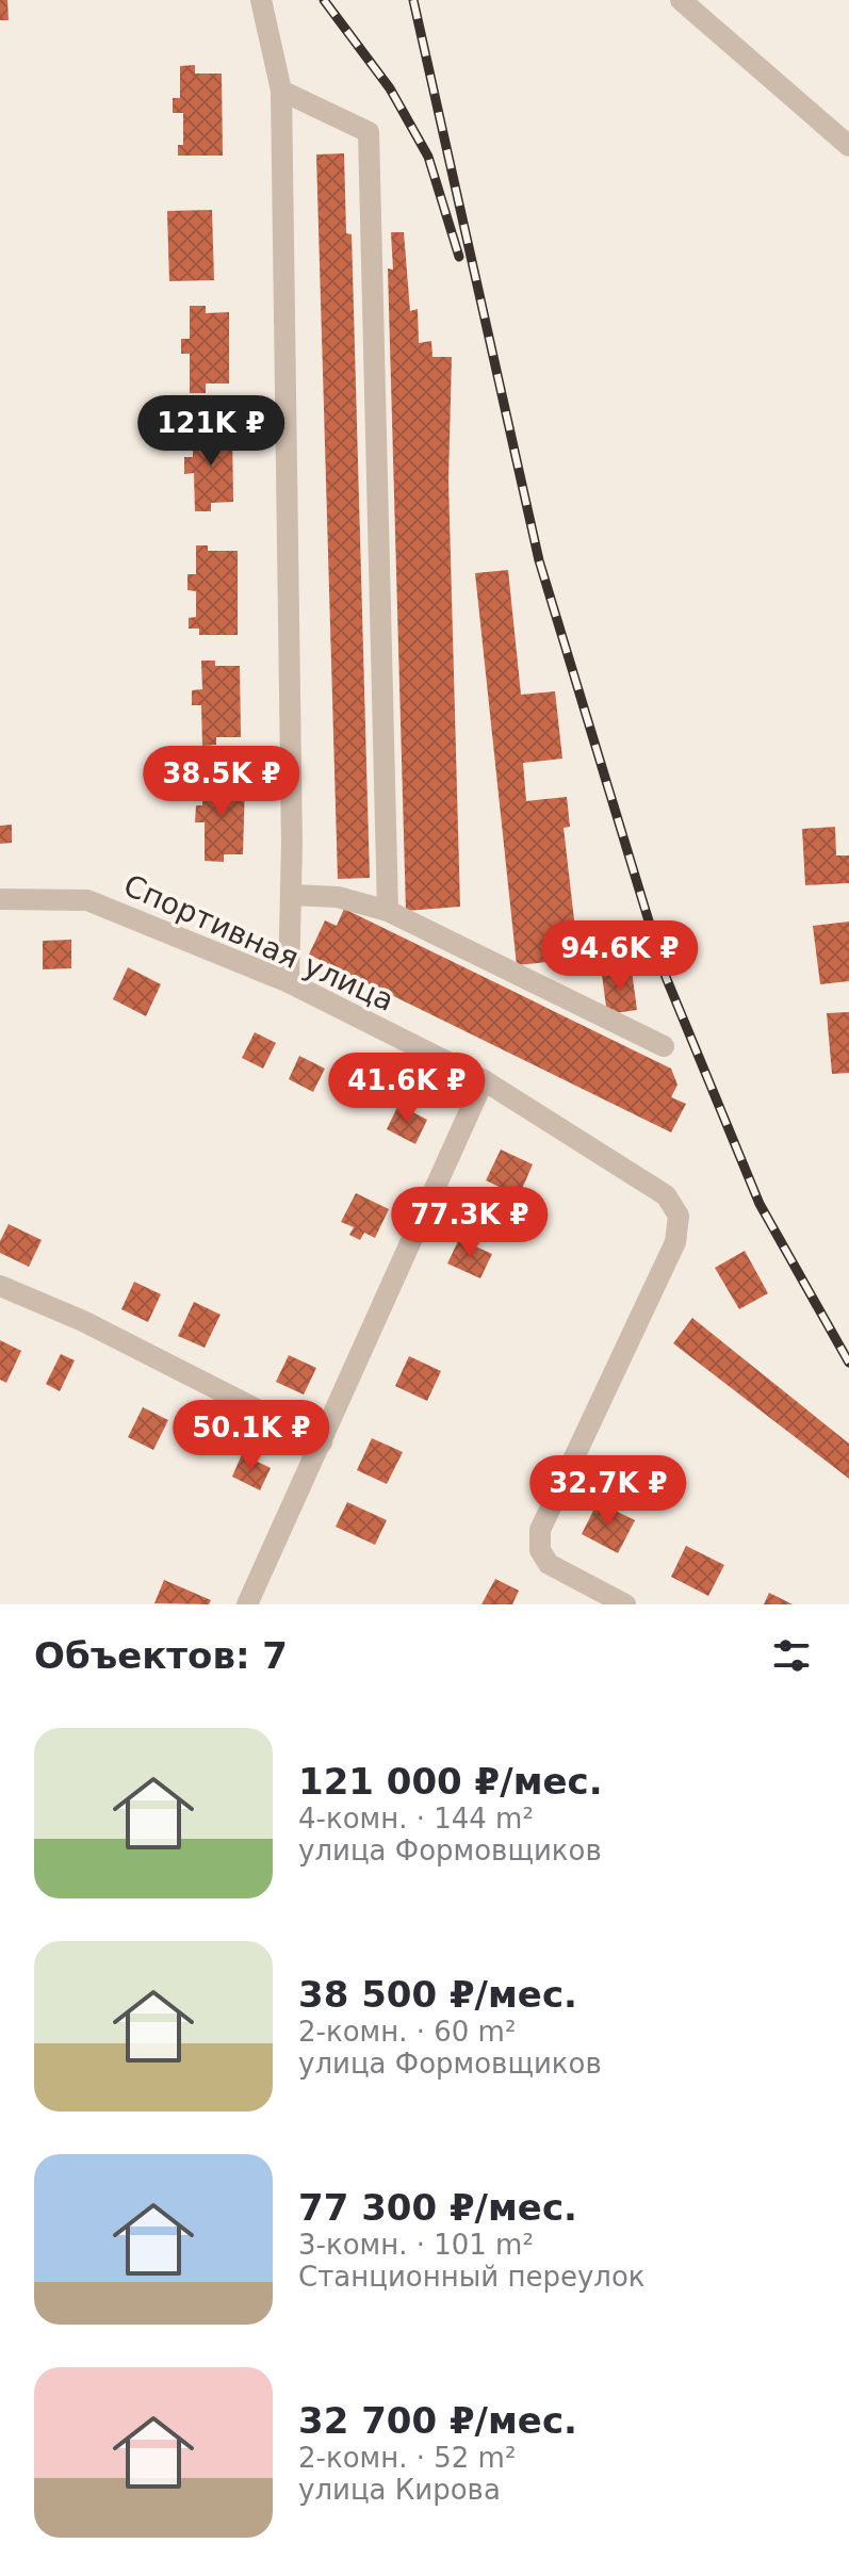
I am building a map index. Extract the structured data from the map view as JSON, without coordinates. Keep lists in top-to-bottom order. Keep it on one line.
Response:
{"streets":{"street":["Спортивная улица"]},"page":{"price":["121K ₽","38.5K ₽","94.6K ₽","41.6K ₽","77.3K ₽","50.1K ₽","32.7K ₽"],"heading":"Объектов: 7","list":[{"name":"121 000 ₽/мес.","note":"4-комн. · 144 m² · улица Формовщиков"},{"name":"38 500 ₽/мес.","note":"2-комн. · 60 m² · улица Формовщиков"},{"name":"77 300 ₽/мес.","note":"3-комн. · 101 m² · Станционный переулок"},{"name":"32 700 ₽/мес.","note":"2-комн. · 52 m² · улица Кирова"}]}}
